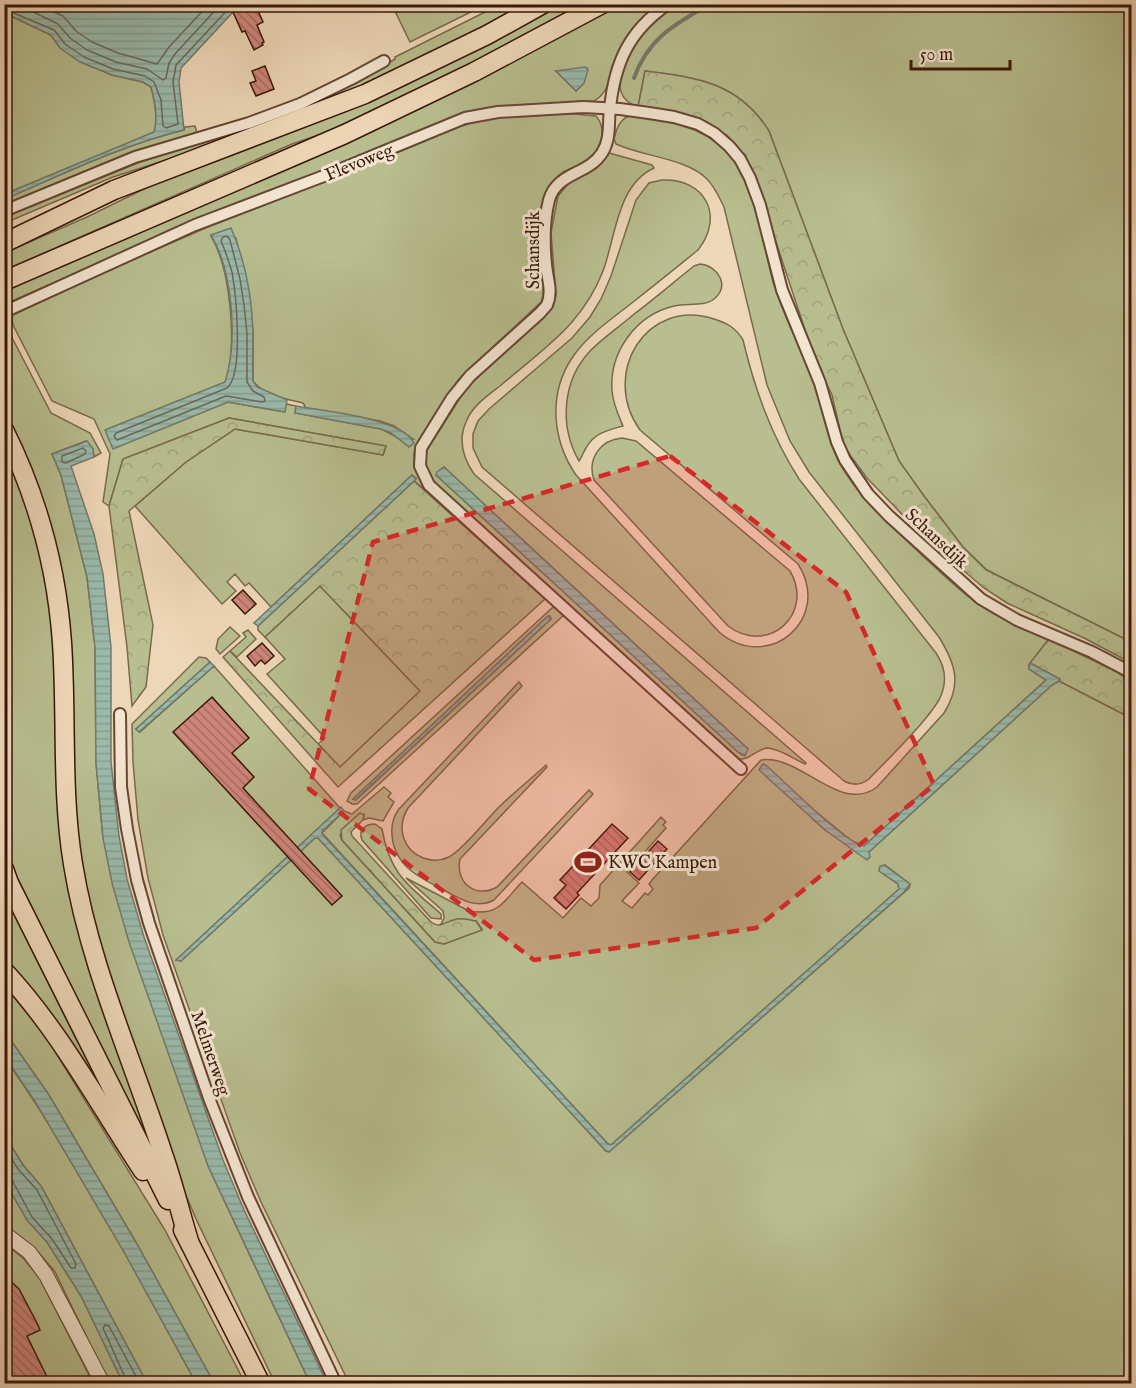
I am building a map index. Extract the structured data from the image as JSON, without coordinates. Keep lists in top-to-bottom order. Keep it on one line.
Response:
{"streets":{"highway":["Flevoweg"],"street":["Schansdijk","Melmerweg"]},"crossings":[["Flevoweg","Schansdijk"]],"places":{"sports":["KWC Kampen"]},"scale_bar":"50 m"}
